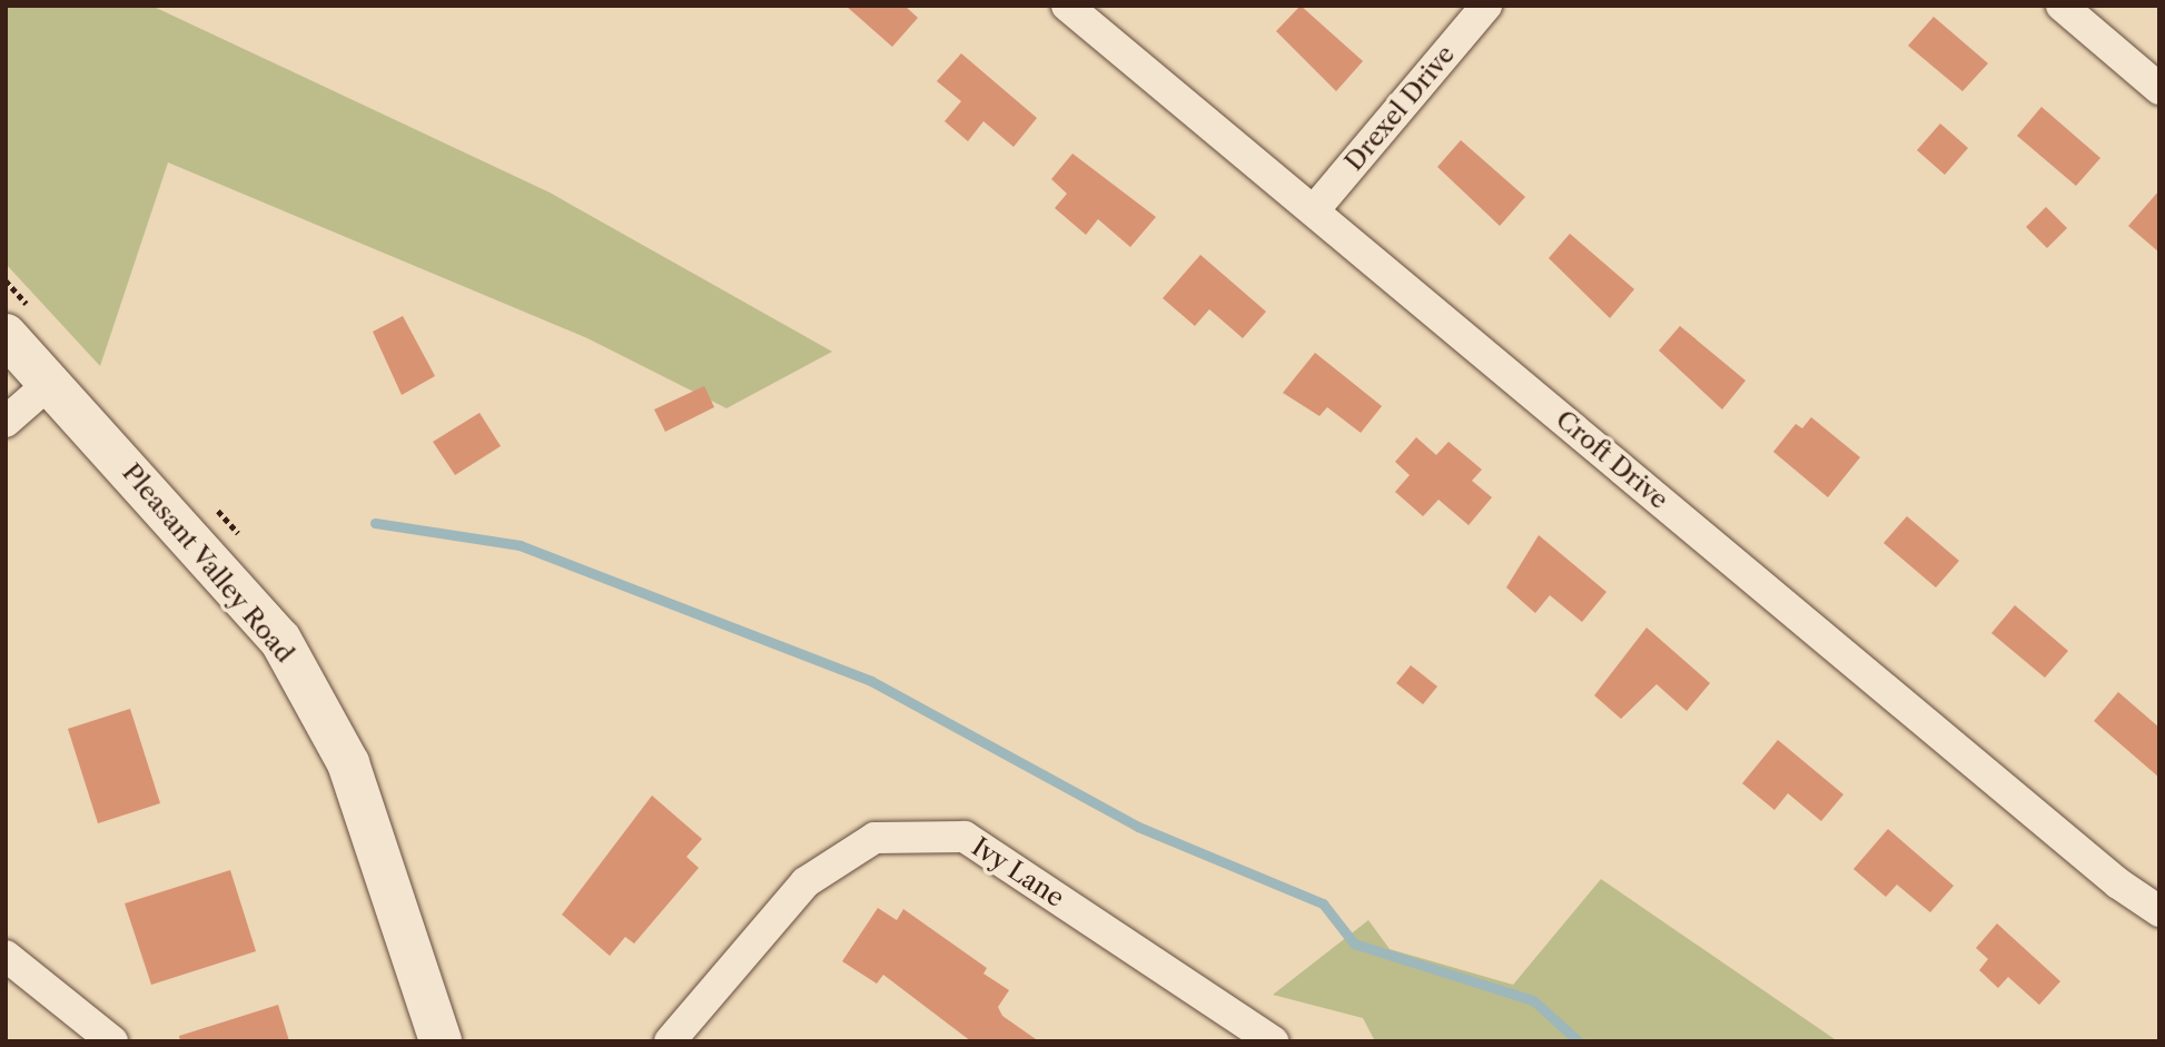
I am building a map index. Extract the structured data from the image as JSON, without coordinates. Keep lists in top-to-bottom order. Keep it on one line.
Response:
{"streets":{"main road":["Pleasant Valley Road"],"street":["Drexel Drive","Croft Drive","Ivy Lane"]},"crossings":[["Drexel Drive","Croft Drive"]]}
